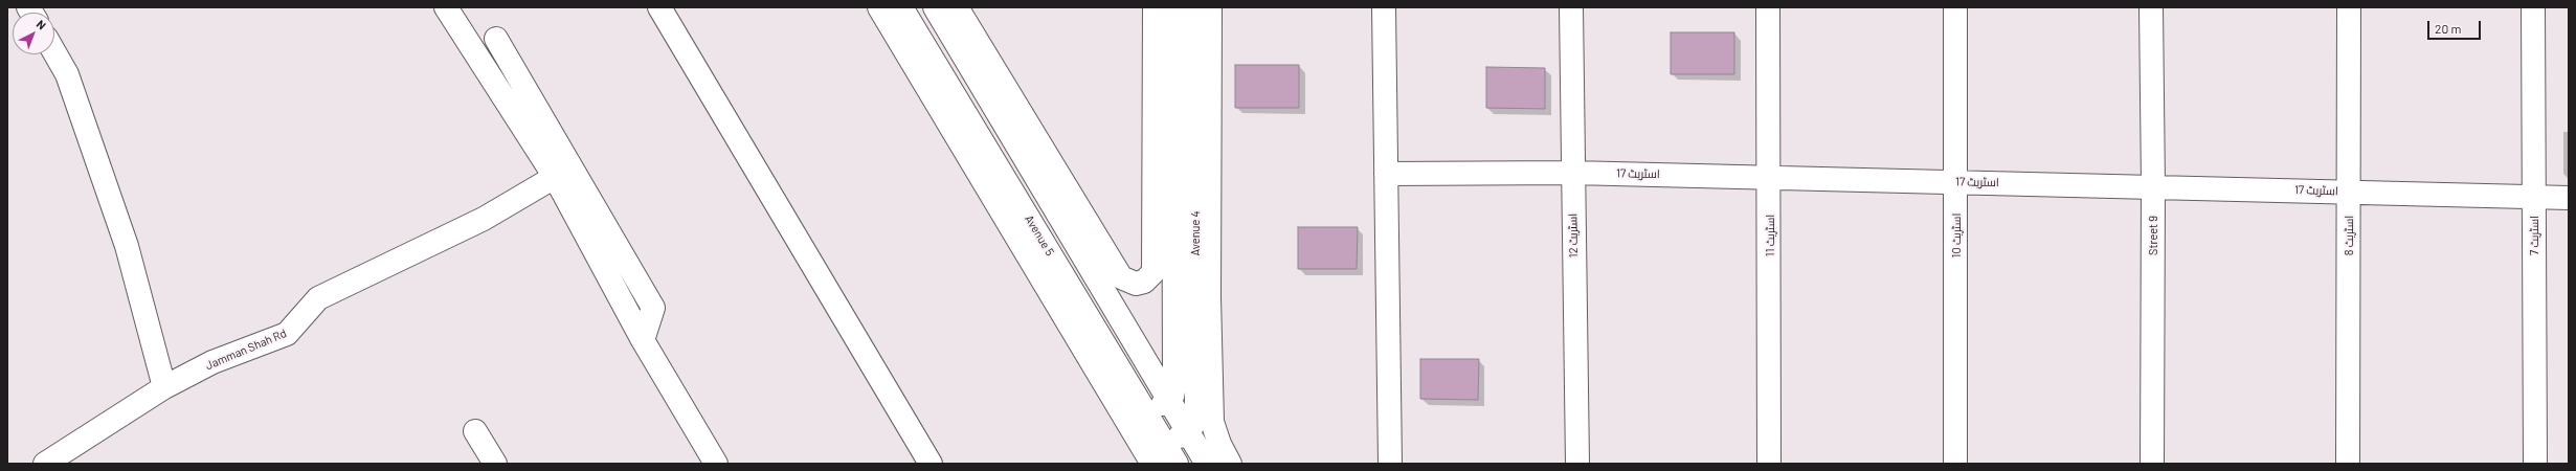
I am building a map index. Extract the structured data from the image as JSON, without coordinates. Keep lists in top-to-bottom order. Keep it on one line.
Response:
{"streets":{"street":["اسٹریٹ 17","Avenue 4","Avenue 5","اسٹریٹ 12","اسٹریٹ 11","اسٹریٹ 10","Street 9","اسٹریٹ 8","اسٹریٹ 7","Jamman Shah Rd"]},"crossings":[["اسٹریٹ 17","اسٹریٹ 12"],["اسٹریٹ 17","اسٹریٹ 11"],["اسٹریٹ 17","اسٹریٹ 10"],["اسٹریٹ 17","Street 9"],["اسٹریٹ 17","اسٹریٹ 8"],["اسٹریٹ 17","اسٹریٹ 7"]],"scale_bar":"20 m","north":"top right"}
